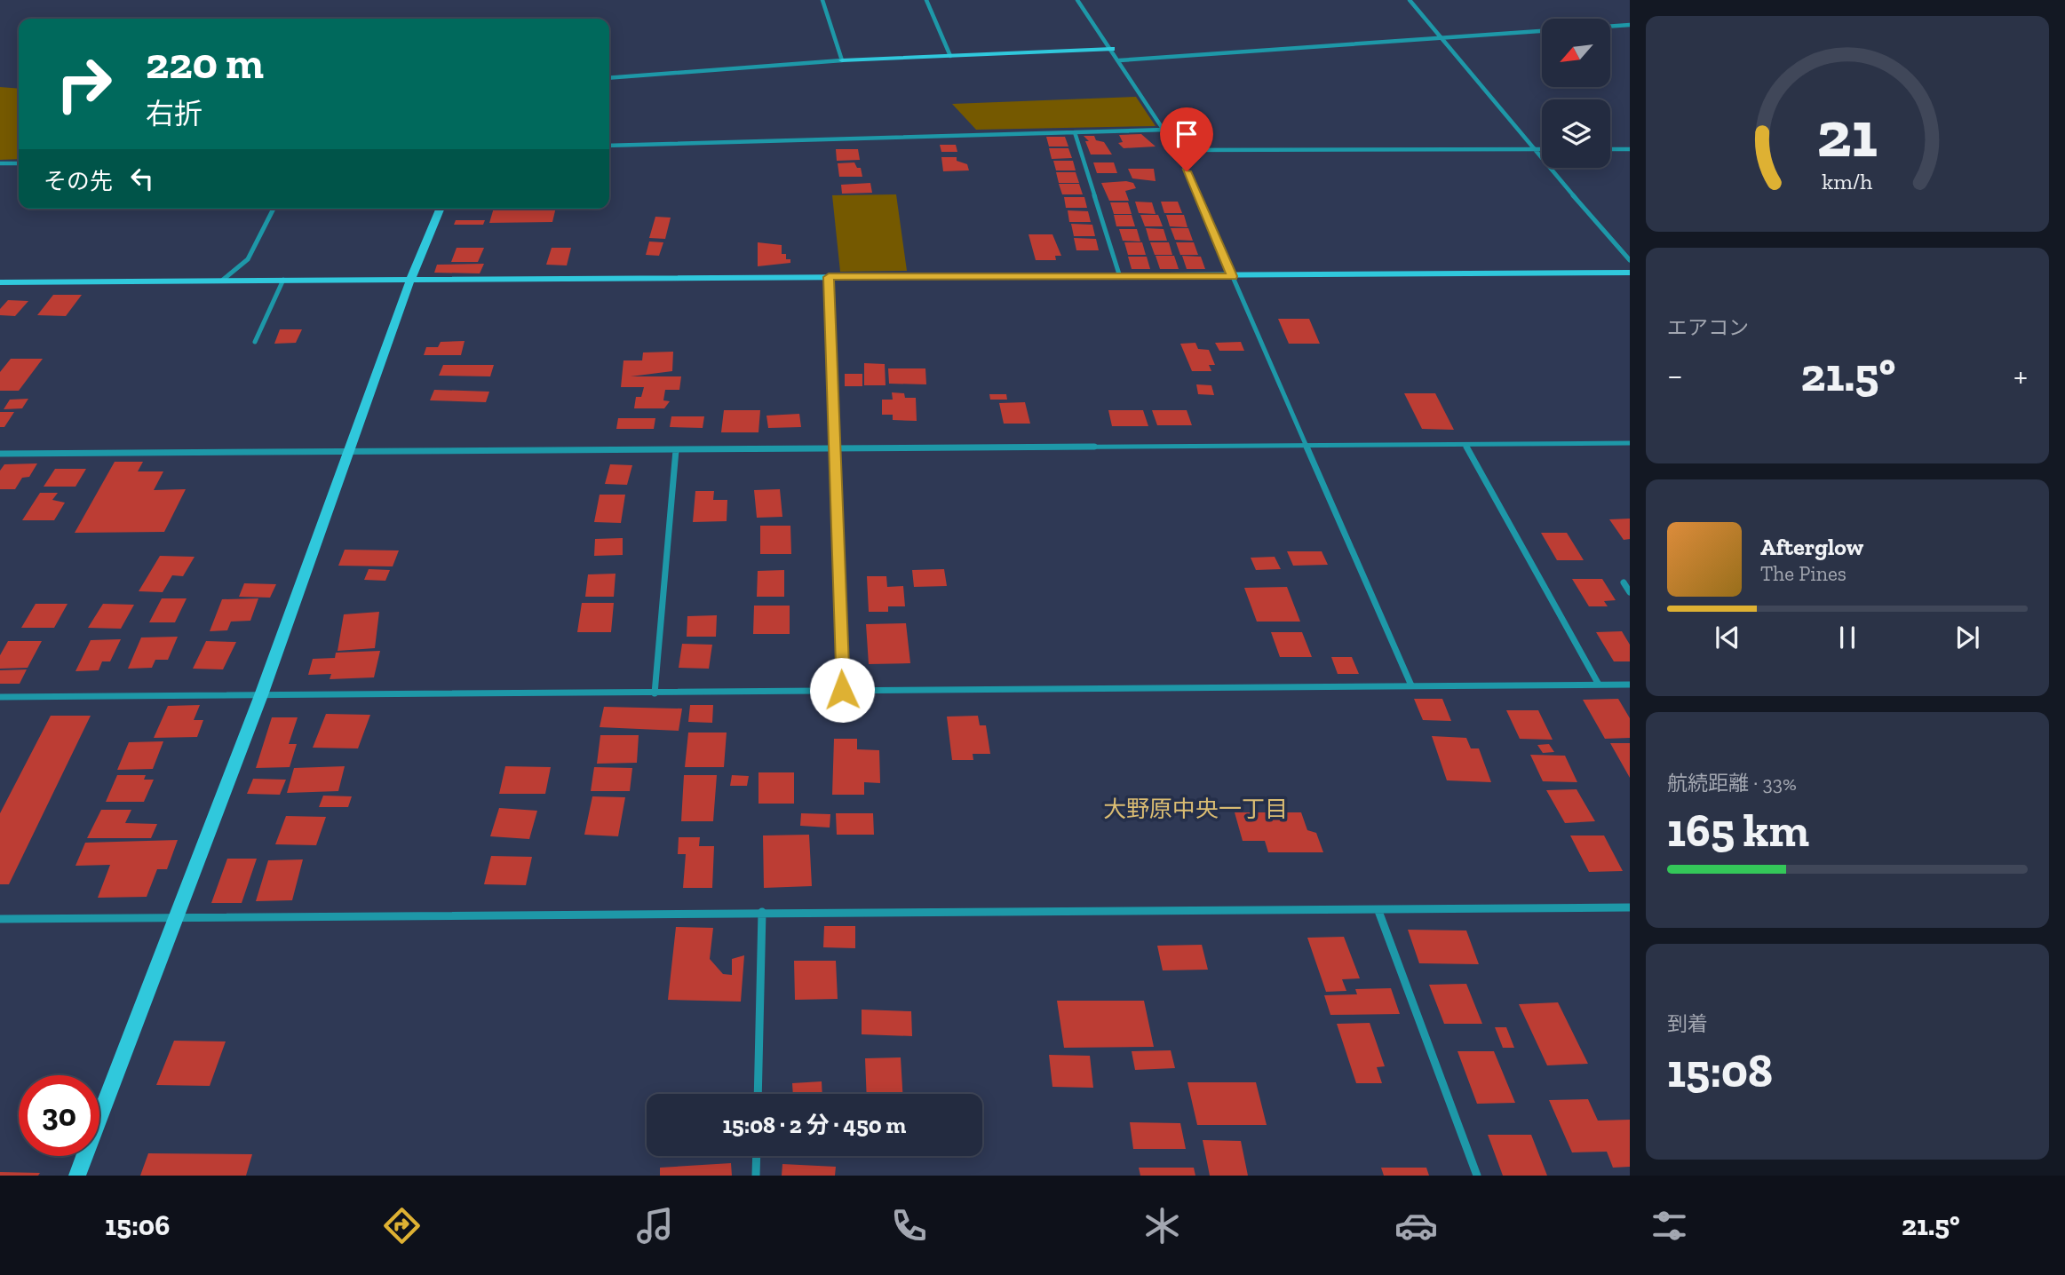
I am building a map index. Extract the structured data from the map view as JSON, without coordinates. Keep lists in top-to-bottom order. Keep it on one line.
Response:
{"districts":["大野原中央一丁目"],"north":"bottom left","page":{"turn":["220 m","右折"],"then":"その先","tile":["エアコン",["航続距離 · 33%","165 km"],["到着","15:08"]],"heat":["−","21.5°","+"],"song":["Afterglow","The Pines"],"limit":"30","trip":"15:08 · 2 分 · 450 m","tabs":["15:06","21.5°"],"gauge":["21","km/h"]}}
